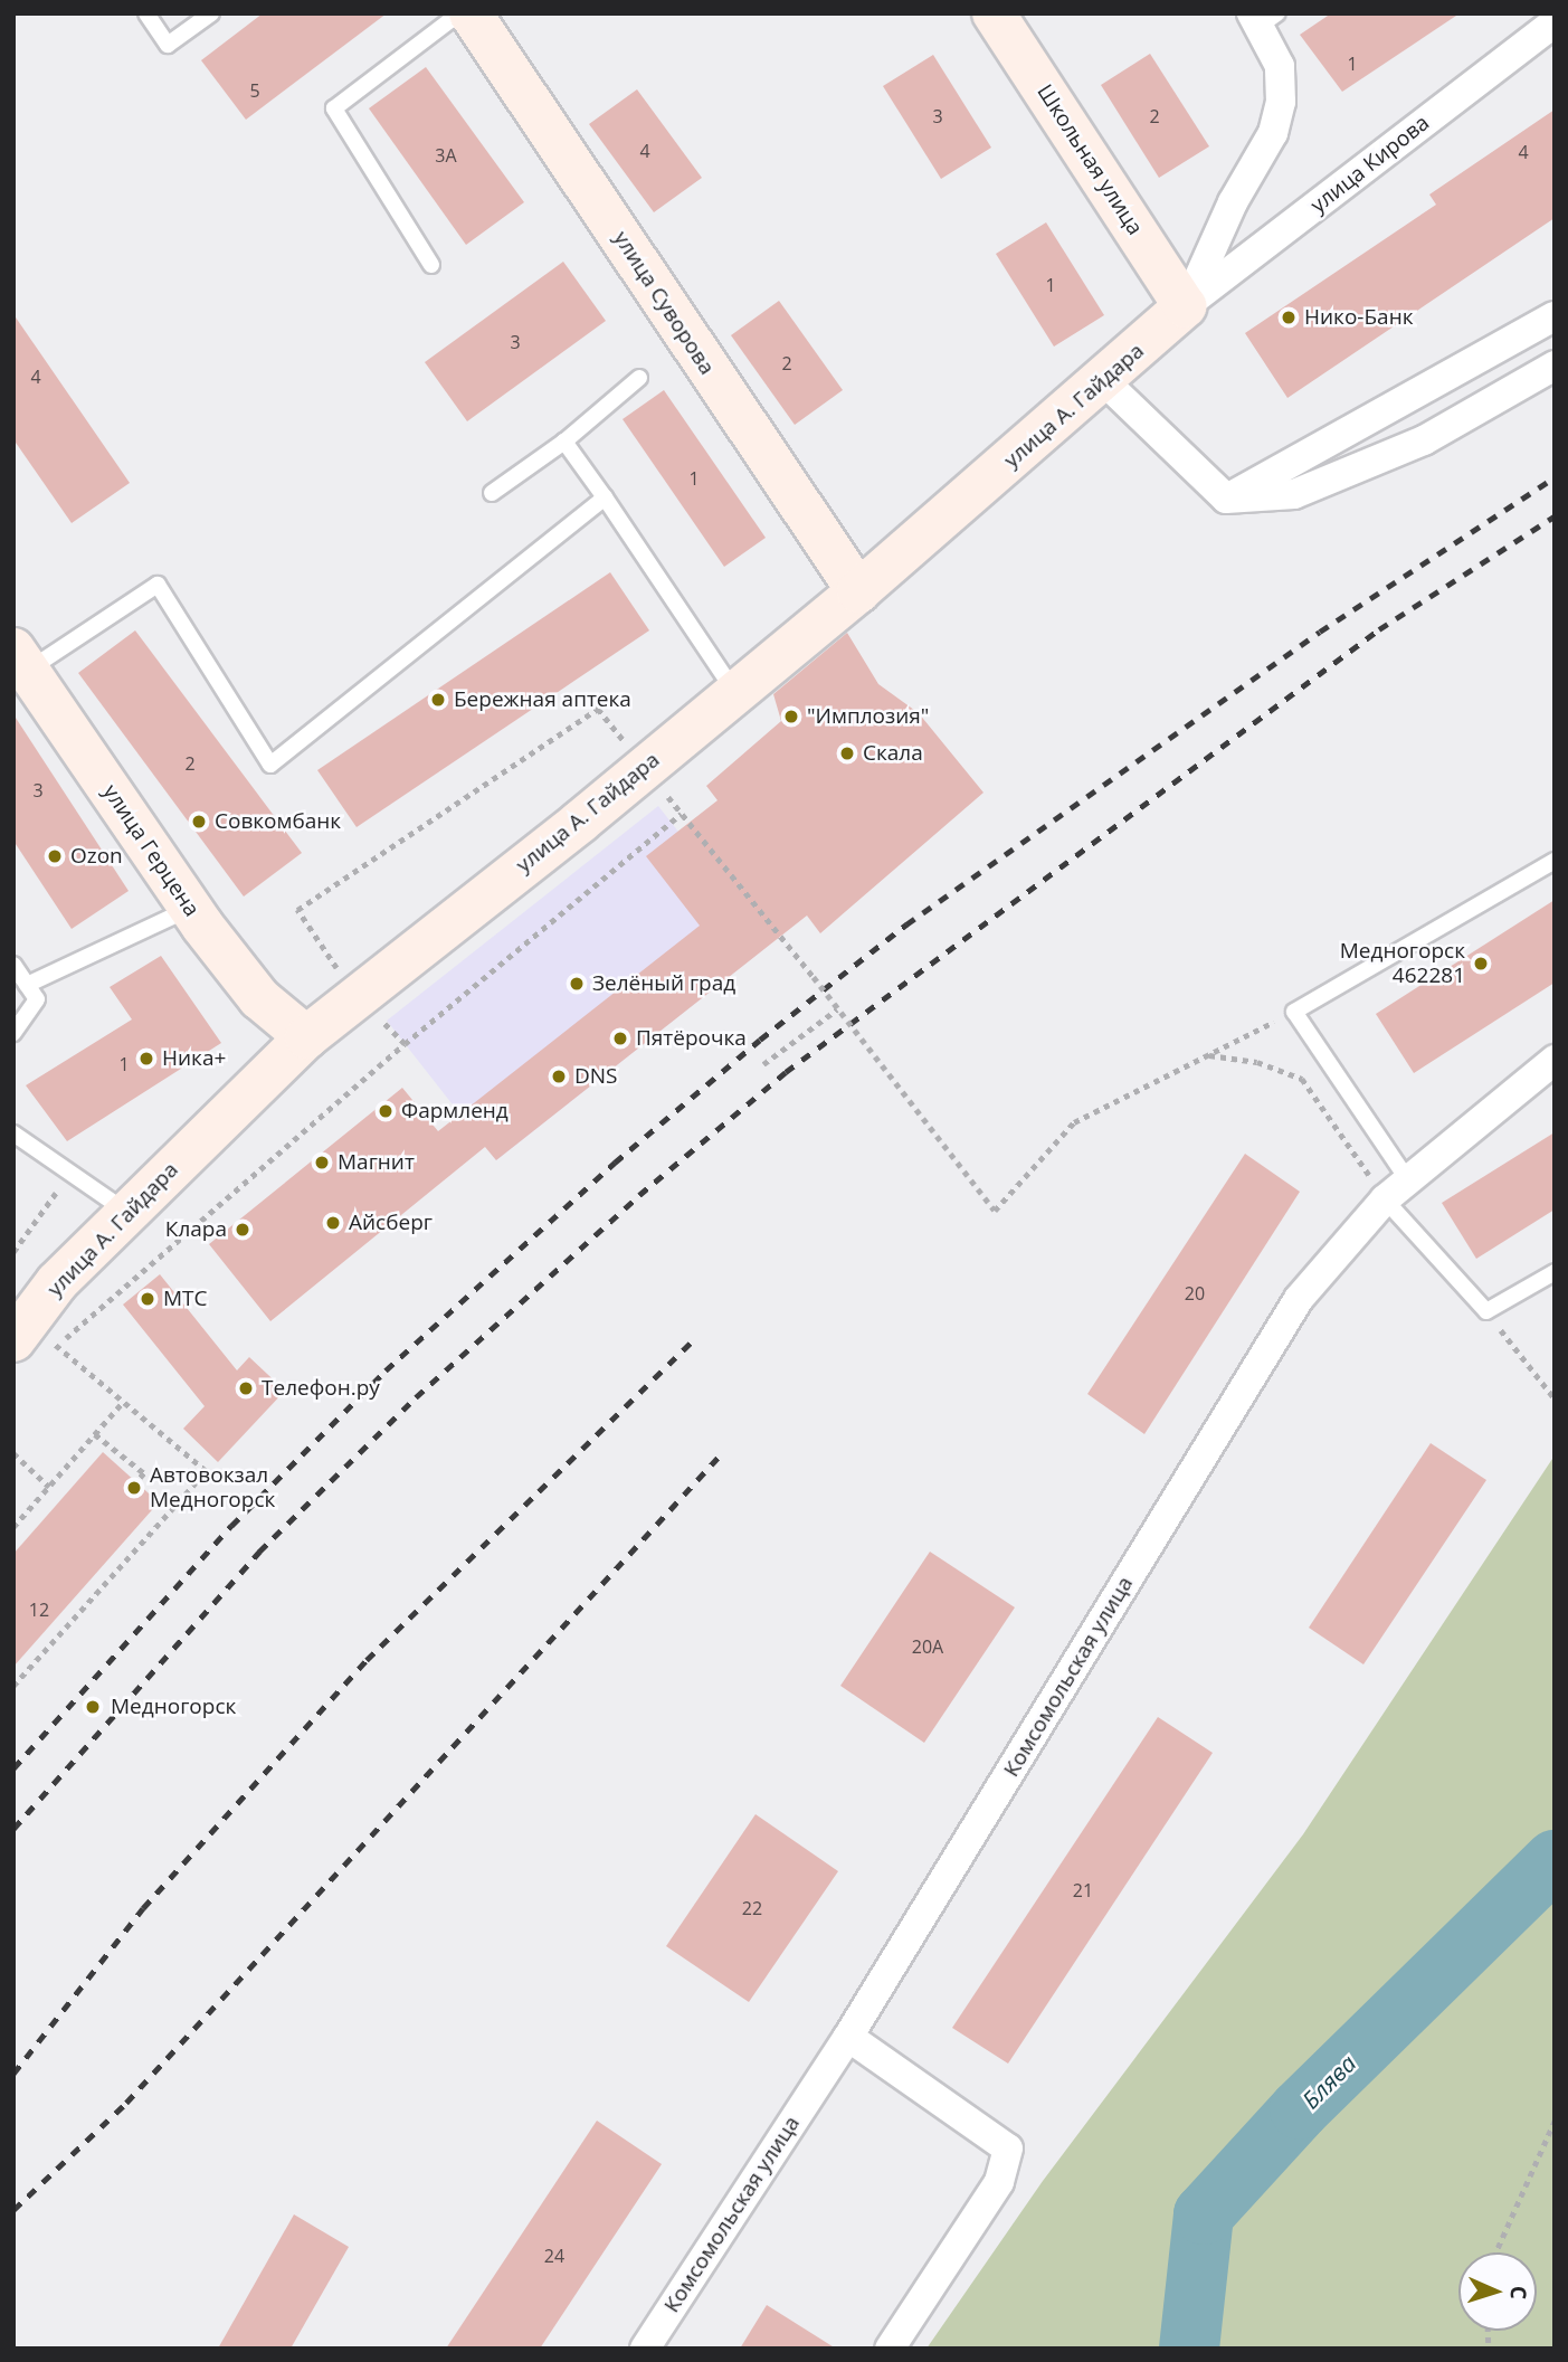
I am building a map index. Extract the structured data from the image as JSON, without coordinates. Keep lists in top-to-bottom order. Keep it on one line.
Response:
{"streets":{"street":["Школьная улица","улица Кирова","улица Суворова","улица А. Гайдара","улица Герцена","Комсомольская улица"]},"crossings":[["Школьная улица","улица Кирова"],["Школьная улица","улица А. Гайдара"],["улица Кирова","улица А. Гайдара"],["улица Суворова","улица А. Гайдара"],["улица А. Гайдара","улица Герцена"]],"water":["Блява"],"places":["Нико-Банк","Бережная аптека","\"Имплозия\"","Скала","Совкомбанк","Ozon","Медногорск 462281","Зелёный град","Пятёрочка","Ника+","DNS","Фармленд","Магнит","Айсберг","Клара","МТС","Телефон.ру","Автовокзал Медногорск","Медногорск"],"house_numbers":["1","5","3","2","4","4","3А","1","3","2","4","1","2","3","1","20","12","20А","21","22","24"],"north":"right"}
